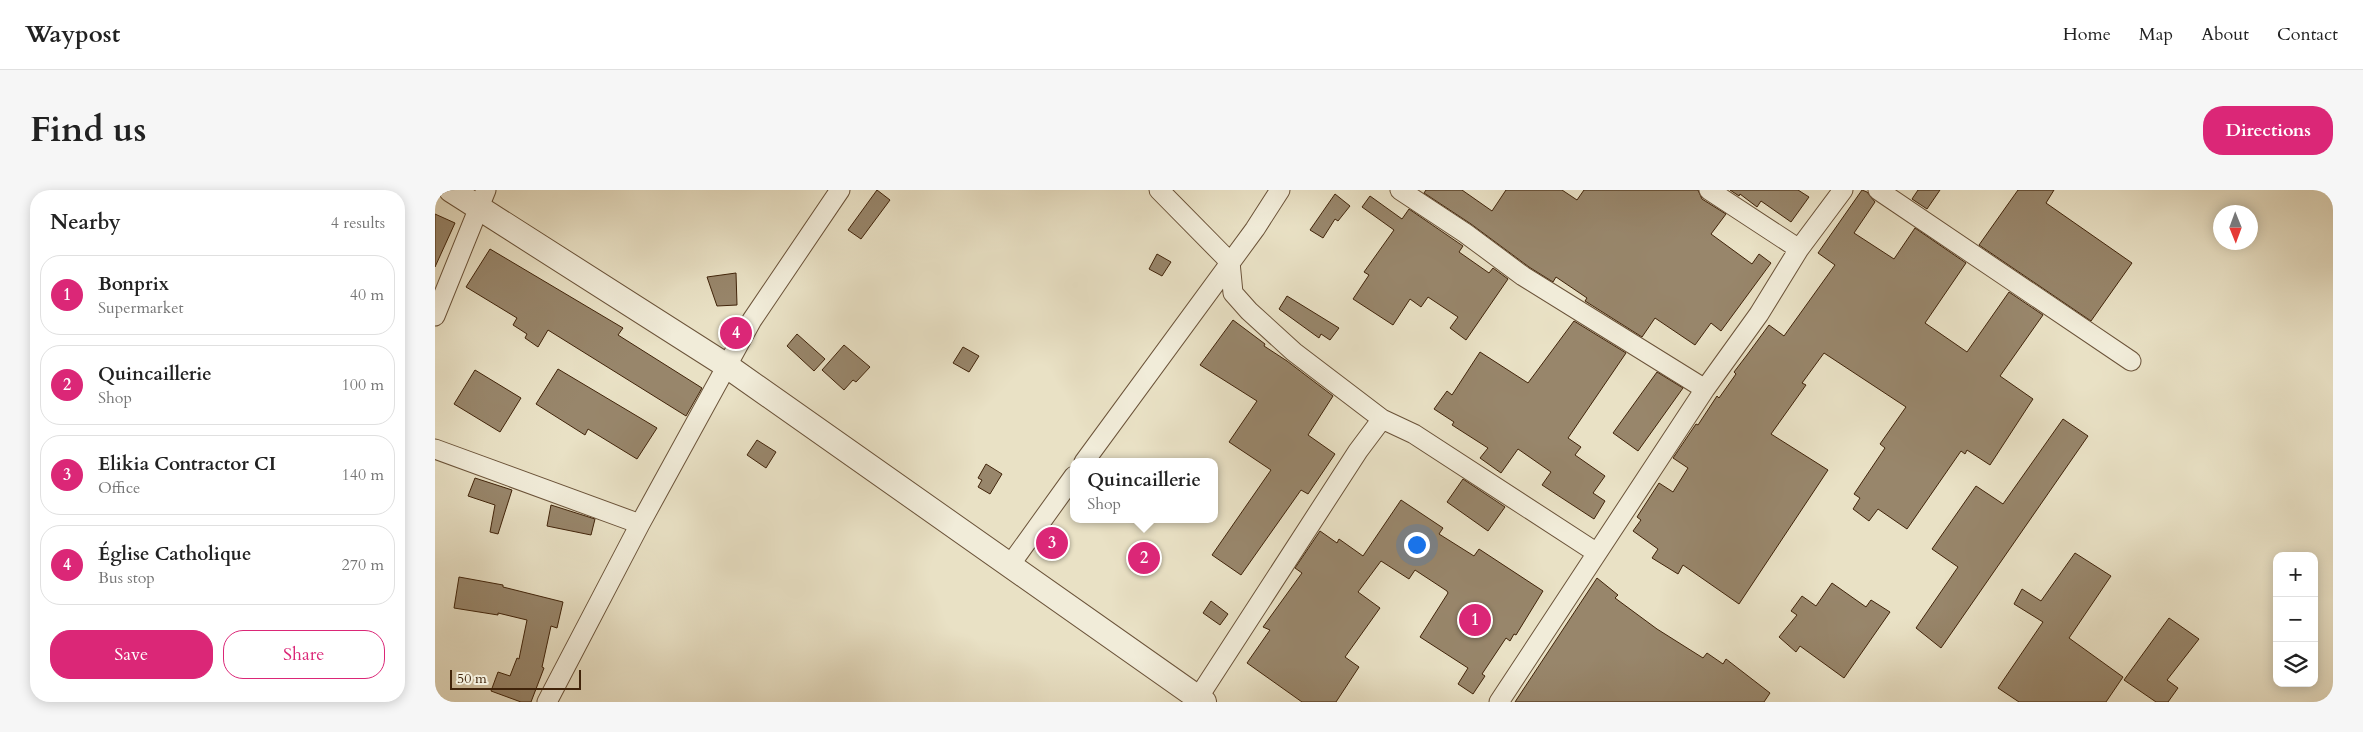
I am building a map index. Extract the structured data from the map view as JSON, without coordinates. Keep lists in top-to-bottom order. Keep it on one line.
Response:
{"scale_bar":"50 m","north":"bottom","page":{"header":"Waypost","nav":["Home","Map","About","Contact"],"title":"Find us","buttons":["Directions",["Save","Share"]],"heading":["Nearby","4 results"],"list":[{"mark":"1","name":"Bonprix","note":"Supermarket","value":"40 m"},{"mark":"2","name":"Quincaillerie","note":"Shop","value":"100 m"},{"mark":"3","name":"Elikia Contractor CI","note":"Office","value":"140 m"},{"mark":"4","name":"Église Catholique","note":"Bus stop","value":"270 m"}],"pins":["4","3","2","1"],"popup":["Quincaillerie","Shop"],"map_buttons":["+","−"],"scale":"50 m"}}
